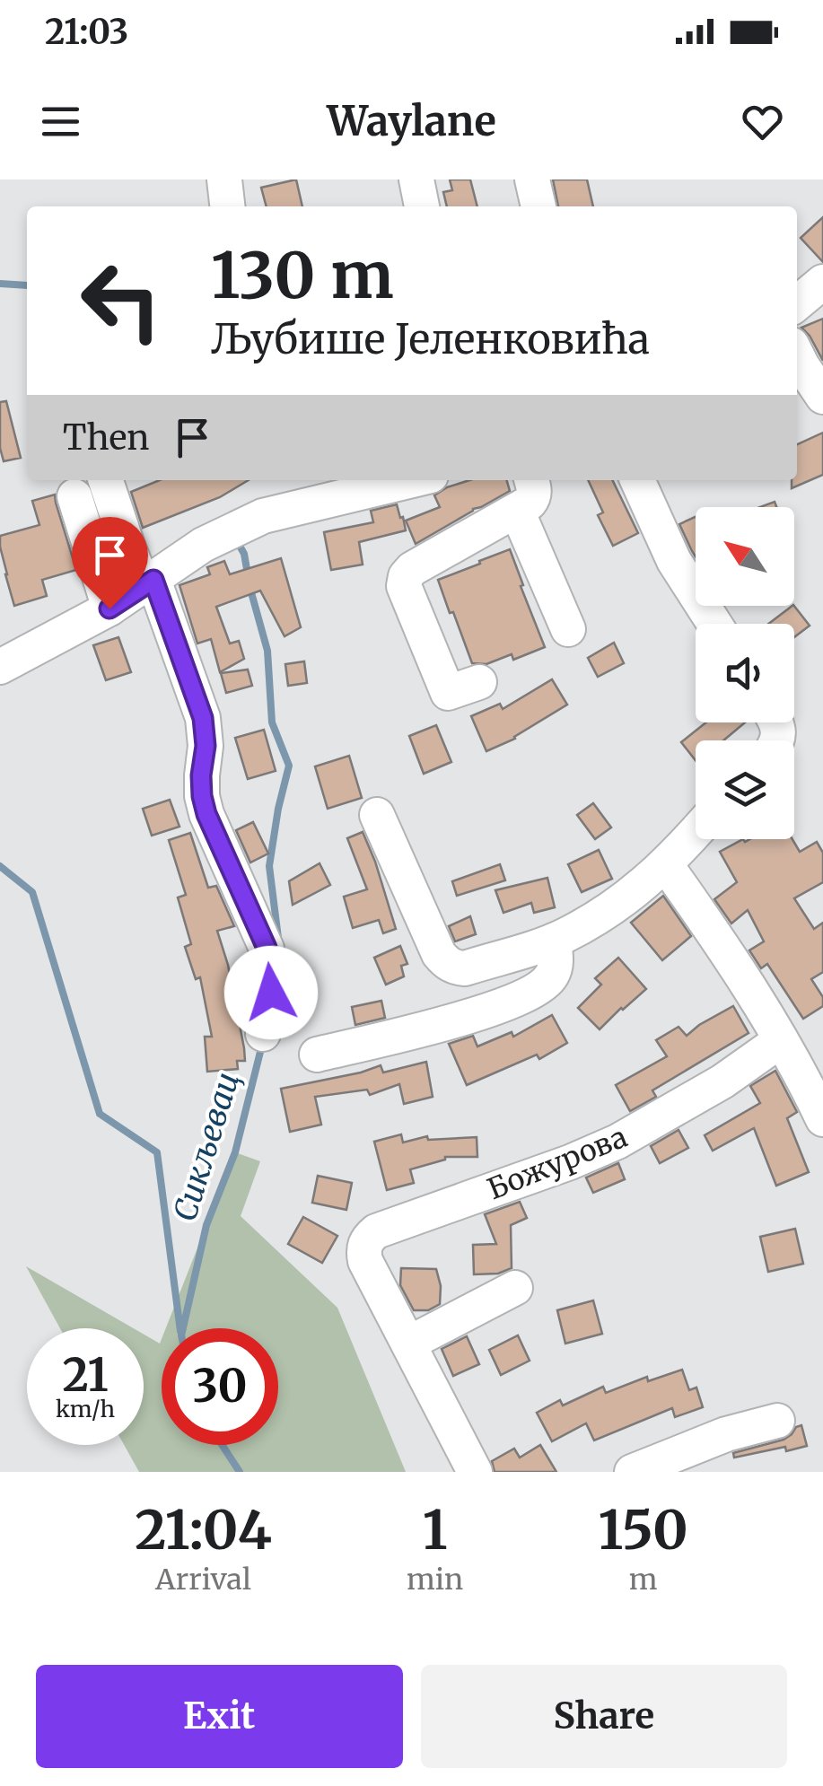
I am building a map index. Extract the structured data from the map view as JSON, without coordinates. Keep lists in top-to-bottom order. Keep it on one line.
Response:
{"streets":{"street":["Божурова"]},"water":["Сикљевац"],"north":"top left","page":{"status":"21:03","header":"Waylane","turn":["130 m","Љубише Јеленковића"],"then":"Then","speed":"21 km/h","limit":"30","eta":["21:04","Arrival","1","min","150","m"],"buttons":["Exit","Share"]}}
